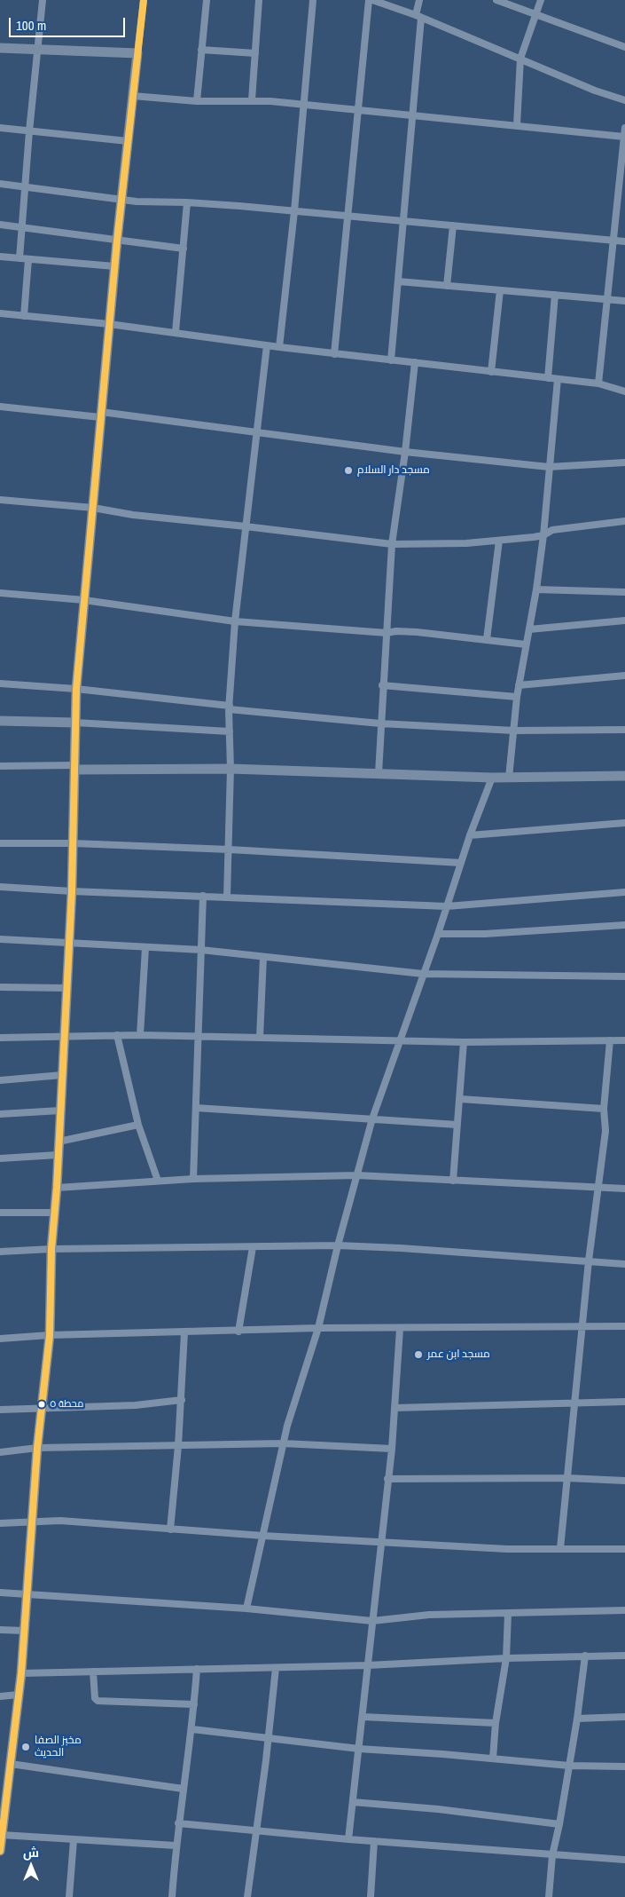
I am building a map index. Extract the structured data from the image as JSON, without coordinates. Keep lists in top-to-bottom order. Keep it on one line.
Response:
{"places":["مسجد دار السلام","مسجد ابن عمر","محطة ٥","مخبز الصفا الحديث"],"scale_bar":"100 m","north":"top"}
